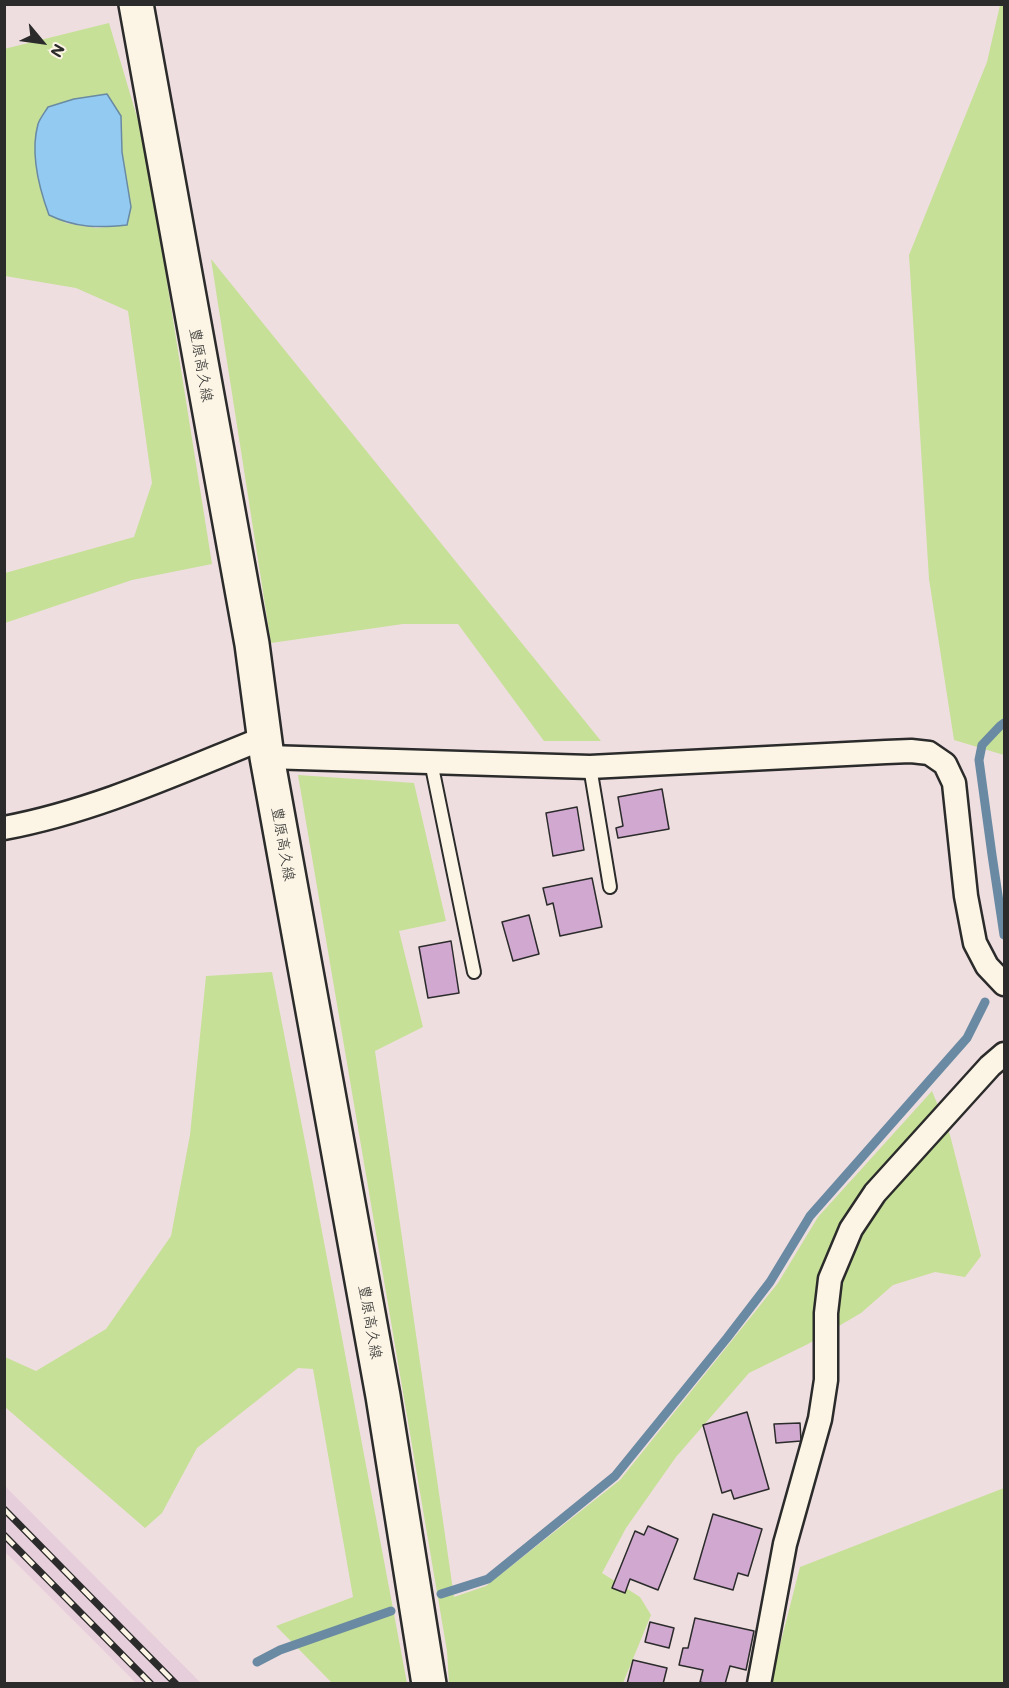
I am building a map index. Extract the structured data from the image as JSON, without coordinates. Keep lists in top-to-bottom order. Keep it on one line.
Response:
{"streets":{"main road":["豊原高久線"]},"north":"bottom right"}
